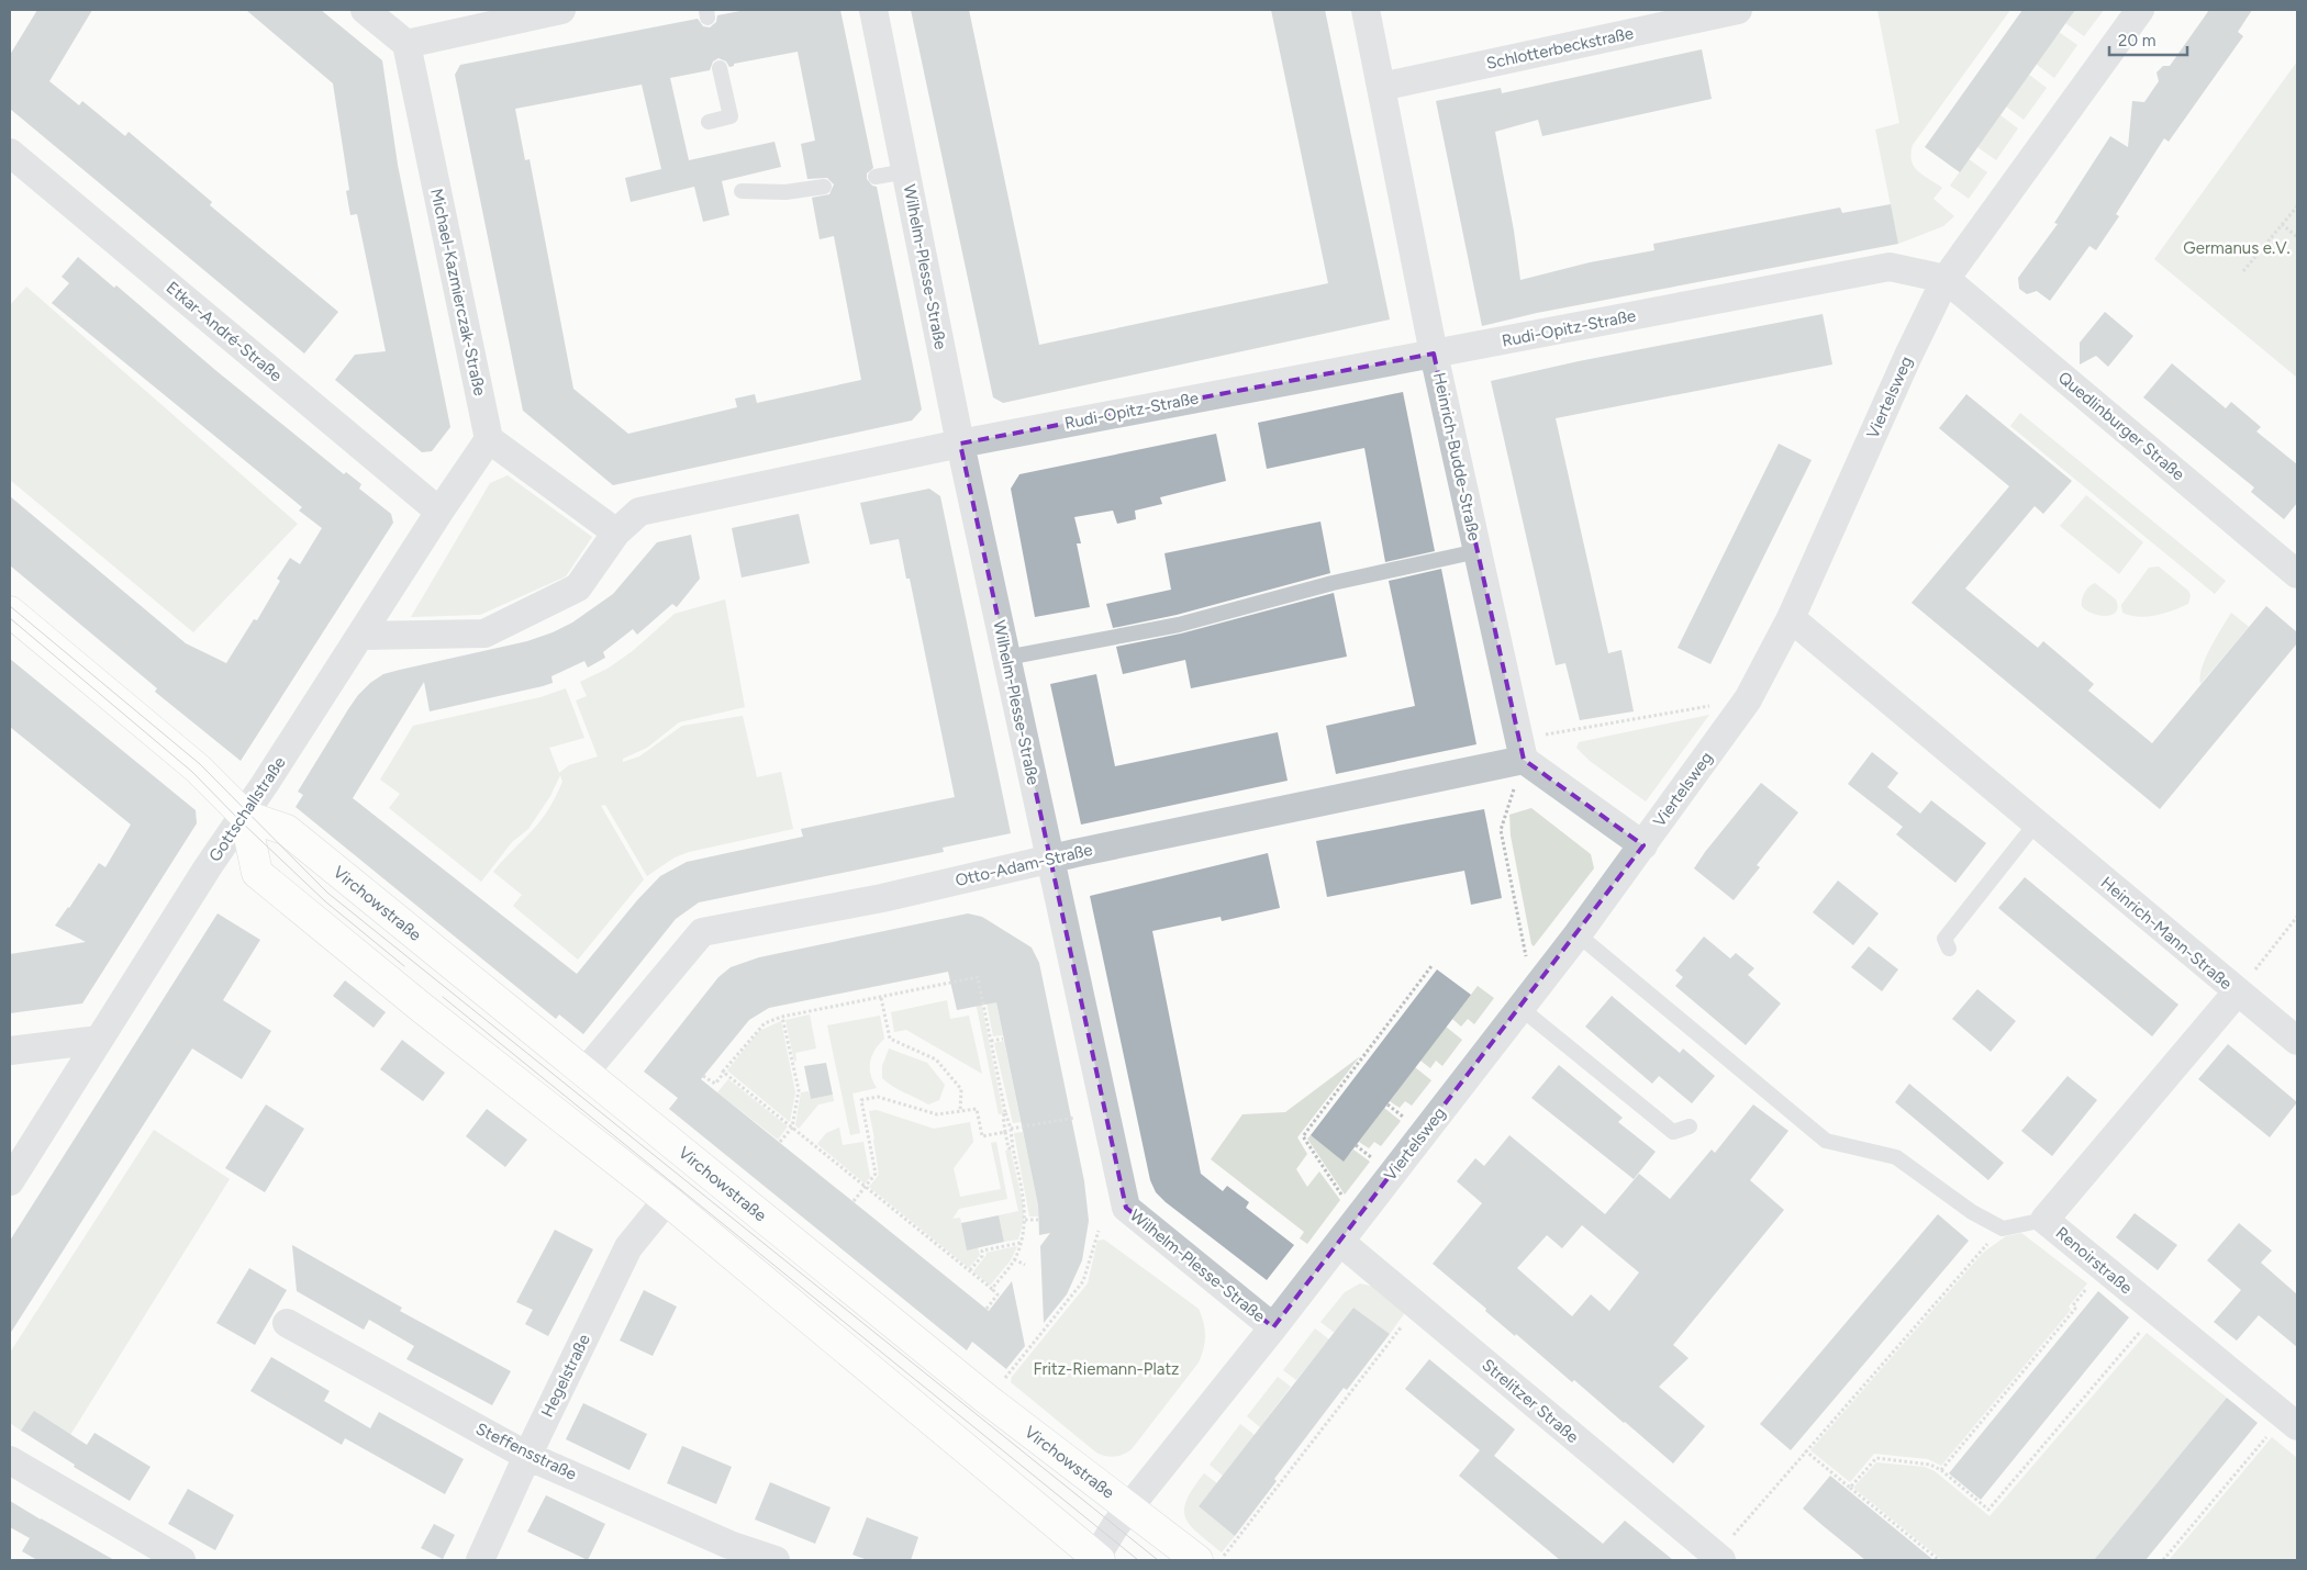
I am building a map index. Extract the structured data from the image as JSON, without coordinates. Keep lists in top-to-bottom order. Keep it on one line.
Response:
{"streets":{"main road":["Virchowstraße"],"street":["Schlotterbeckstraße","Wilhelm-Plesse-Straße","Michael-Kazmierczak-Straße","Rudi-Opitz-Straße","Etkar-André-Straße","Viertelsweg","Quedlinburger Straße","Heinrich-Budde-Straße","Gottschallstraße","Otto-Adam-Straße","Heinrich-Mann-Straße","Renoirstraße","Hegelstraße","Strelitzer Straße","Steffensstraße"]},"crossings":[["Schlotterbeckstraße","Heinrich-Budde-Straße"],["Wilhelm-Plesse-Straße","Rudi-Opitz-Straße"],["Wilhelm-Plesse-Straße","Viertelsweg"],["Wilhelm-Plesse-Straße","Otto-Adam-Straße"],["Michael-Kazmierczak-Straße","Gottschallstraße"],["Rudi-Opitz-Straße","Viertelsweg"],["Rudi-Opitz-Straße","Quedlinburger Straße"],["Rudi-Opitz-Straße","Heinrich-Budde-Straße"],["Rudi-Opitz-Straße","Gottschallstraße"],["Etkar-André-Straße","Gottschallstraße"],["Viertelsweg","Quedlinburger Straße"],["Viertelsweg","Virchowstraße"],["Viertelsweg","Heinrich-Mann-Straße"],["Viertelsweg","Strelitzer Straße"],["Heinrich-Budde-Straße","Otto-Adam-Straße"],["Gottschallstraße","Virchowstraße"],["Otto-Adam-Straße","Virchowstraße"],["Heinrich-Mann-Straße","Renoirstraße"],["Hegelstraße","Steffensstraße"]],"parks":["Germanus e.V.","Fritz-Riemann-Platz"],"scale_bar":"20 m"}
